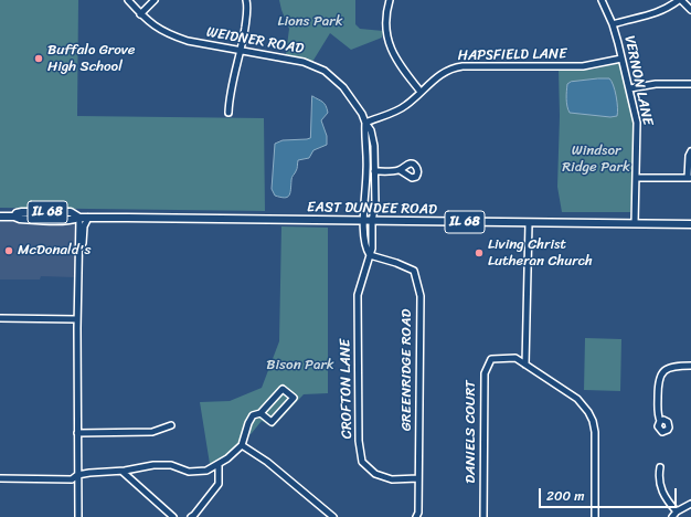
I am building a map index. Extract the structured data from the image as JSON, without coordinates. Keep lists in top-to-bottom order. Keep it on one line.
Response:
{"streets":{"main road":["EAST DUNDEE ROAD","IL 68"],"street":["WEIDNER ROAD","HAPSFIELD LANE","VERNON LANE","GREENRIDGE ROAD","CROFTON LANE","DANIELS COURT"]},"crossings":[["WEIDNER ROAD","HAPSFIELD LANE"],["WEIDNER ROAD","EAST DUNDEE ROAD"],["WEIDNER ROAD","CROFTON LANE"],["HAPSFIELD LANE","VERNON LANE"],["VERNON LANE","EAST DUNDEE ROAD"],["EAST DUNDEE ROAD","CROFTON LANE"],["GREENRIDGE ROAD","CROFTON LANE"]],"parks":["Lions Park","Windsor Ridge Park","Bison Park"],"places":["Buffalo Grove High School","McDonald's","Living Christ Lutheran Church"],"scale_bar":"200 m"}
